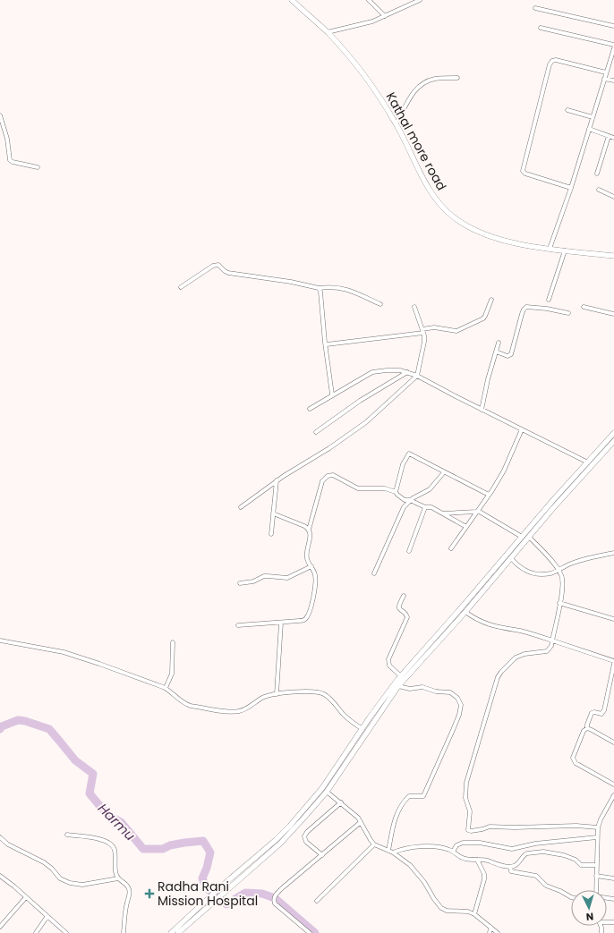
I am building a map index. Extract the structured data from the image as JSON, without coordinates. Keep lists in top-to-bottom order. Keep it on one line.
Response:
{"streets":{"street":["Kathal more road"]},"water":["Harmu"],"places":{"health":["Radha Rani Mission Hospital"]},"north":"bottom"}
